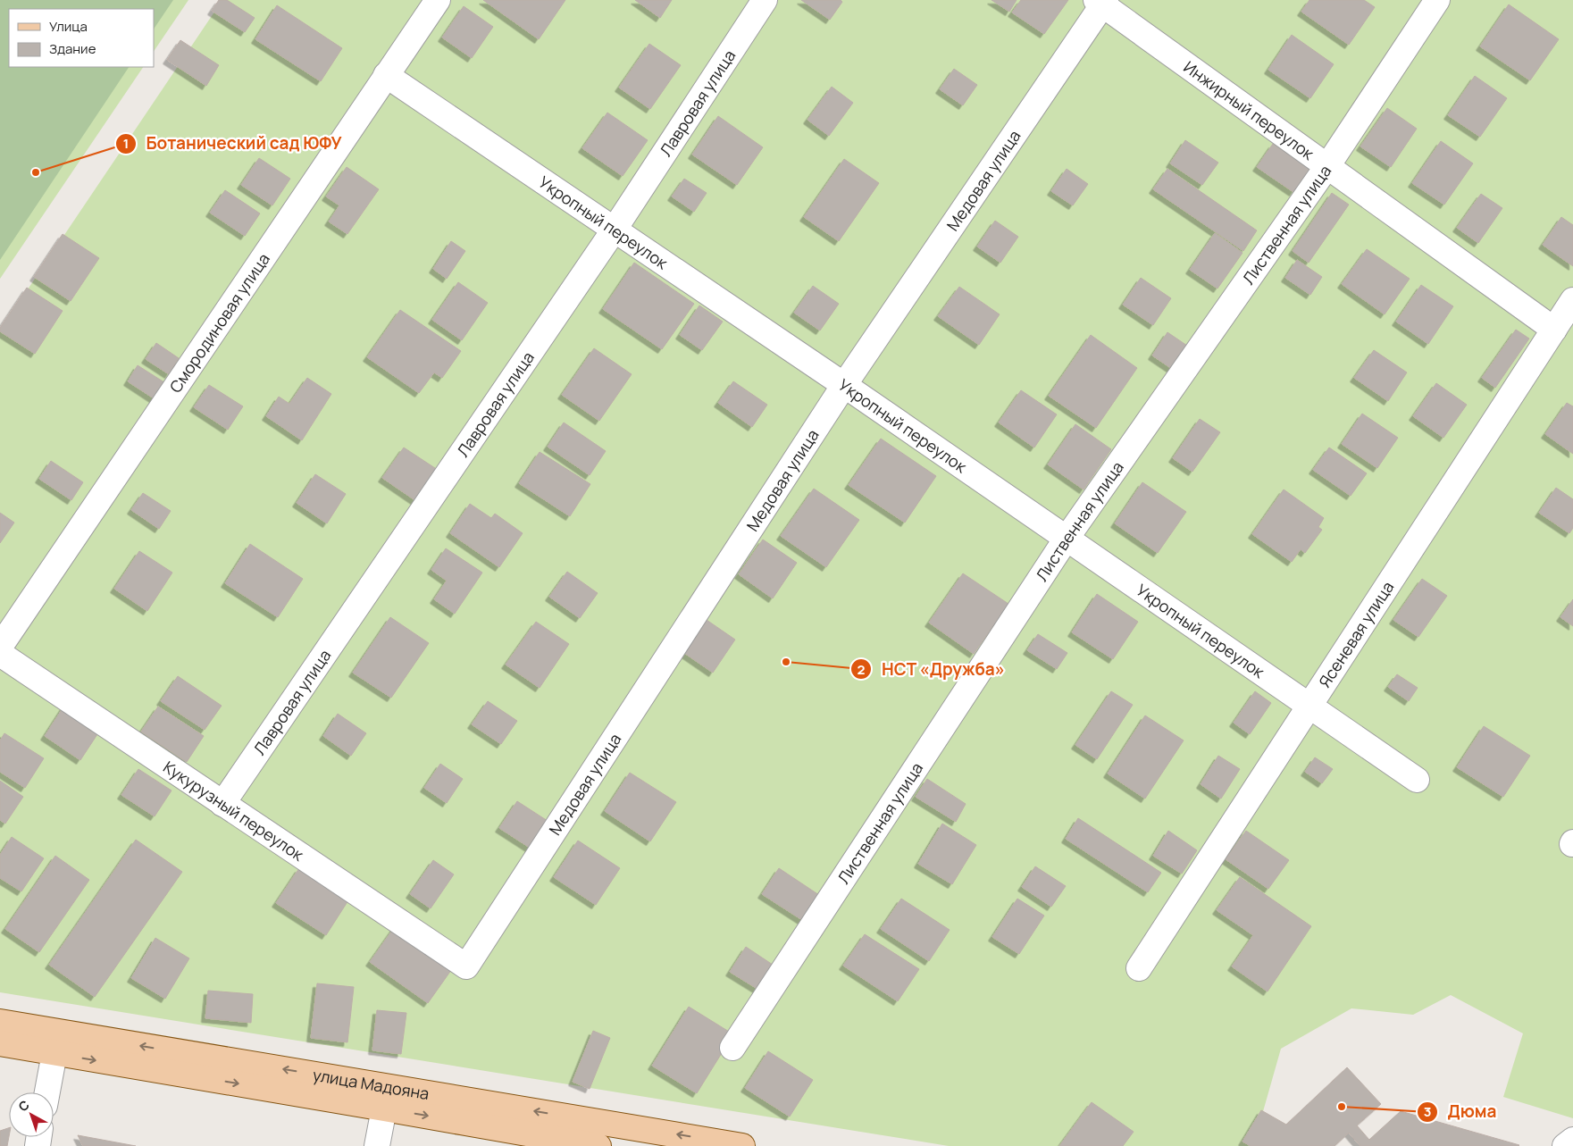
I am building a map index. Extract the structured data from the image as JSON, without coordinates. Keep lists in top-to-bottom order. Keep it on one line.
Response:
{"streets":{"main road":["улица Мадояна"],"street":["Лавровая улица","Инжирный переулок","Медовая улица","Укропный переулок","Лиственная улица","Смородиновая улица","Ясеневая улица","Кукурузный переулок"]},"crossings":[["Лавровая улица","Укропный переулок"],["Лавровая улица","Кукурузный переулок"],["Инжирный переулок","Медовая улица"],["Инжирный переулок","Лиственная улица"],["Инжирный переулок","Ясеневая улица"],["Медовая улица","Укропный переулок"],["Медовая улица","Кукурузный переулок"],["Укропный переулок","Лиственная улица"],["Укропный переулок","Смородиновая улица"],["Укропный переулок","Ясеневая улица"]],"places":["Ботанический сад ЮФУ","НСТ «Дружба»","Дюма"],"legend":["Улица","Здание"],"north":"top left"}
